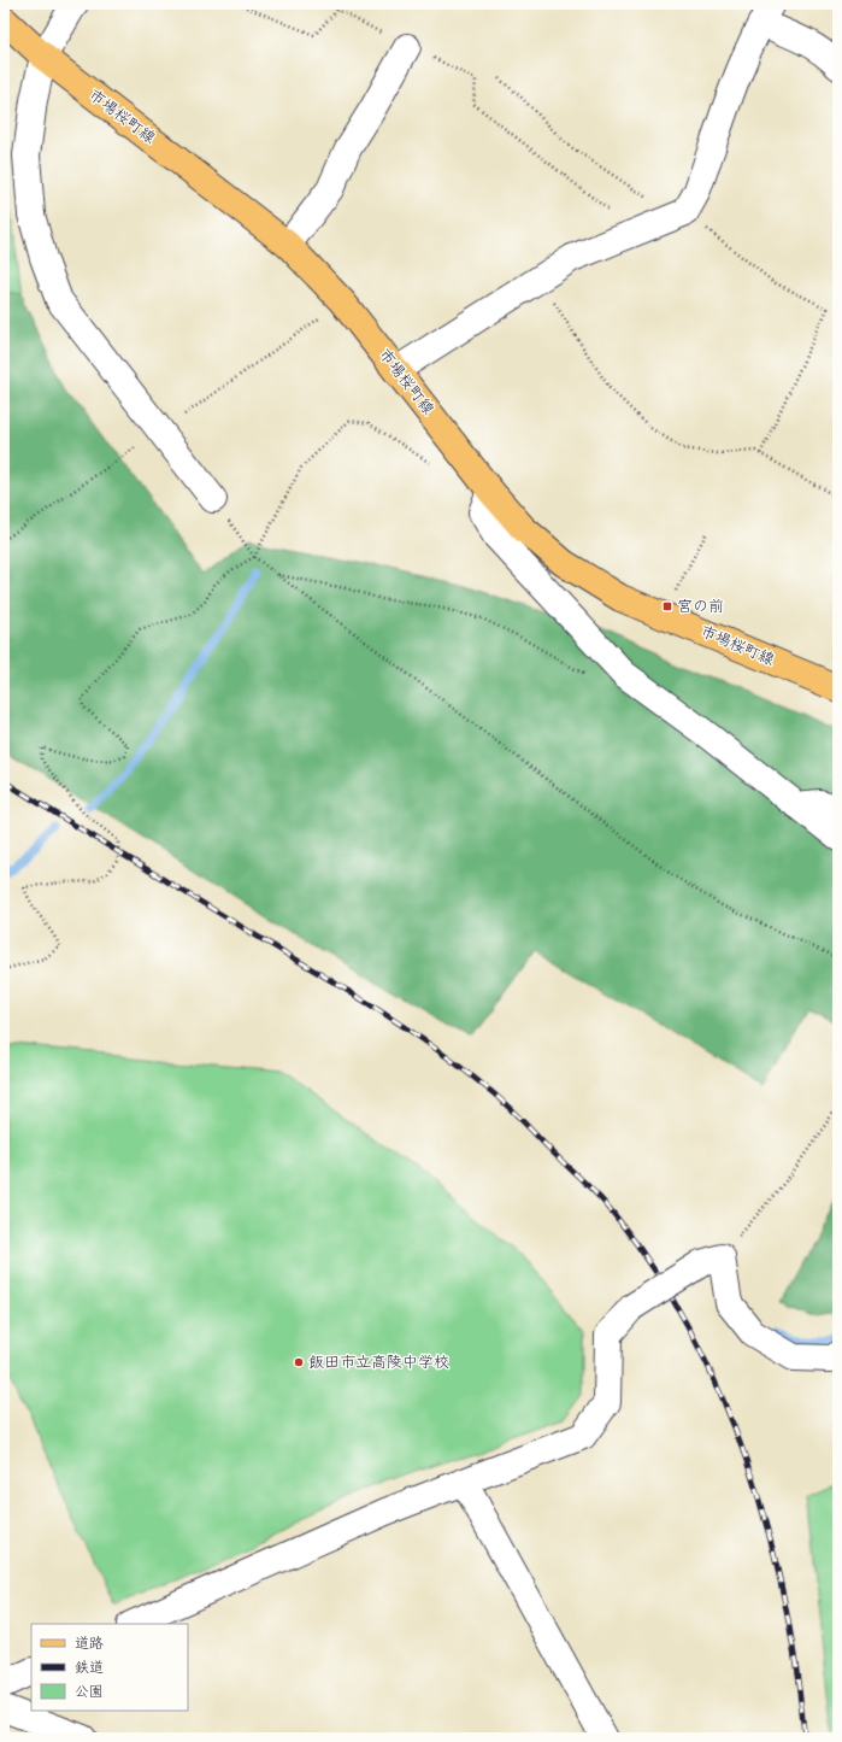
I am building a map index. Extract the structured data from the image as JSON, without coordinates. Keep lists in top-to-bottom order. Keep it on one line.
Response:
{"streets":{"main road":["市場桜町線"]},"places":{"transit":["宮の前"],"other":["飯田市立高陵中学校"]},"legend":["道路","鉄道","公園"]}
